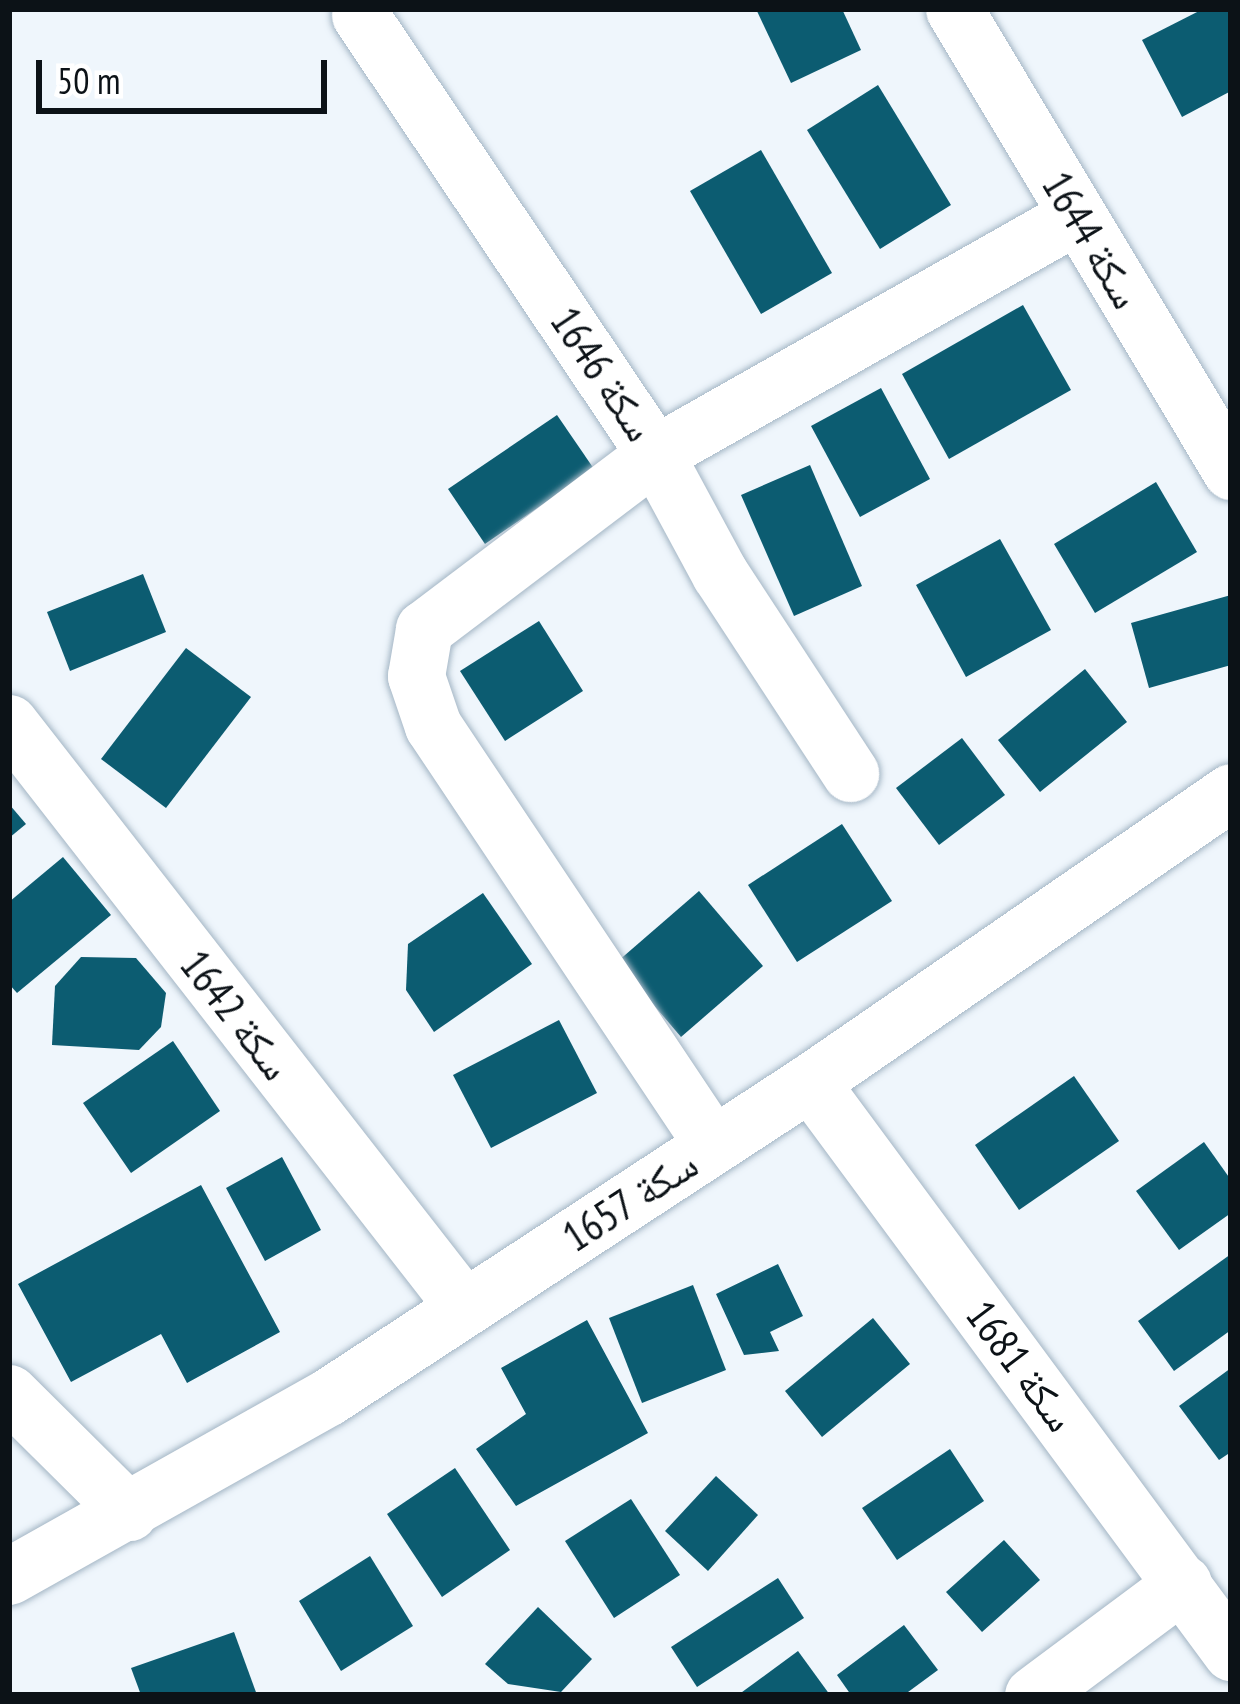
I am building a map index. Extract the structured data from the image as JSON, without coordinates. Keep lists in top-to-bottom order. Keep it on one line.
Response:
{"streets":{"street":["سكة 1644","سكة 1646","سكة 1642","سكة 1657","سكة 1681"]},"crossings":[["سكة 1644","سكة 1646"],["سكة 1642","سكة 1657"],["سكة 1657","سكة 1681"]],"scale_bar":"50 m"}
